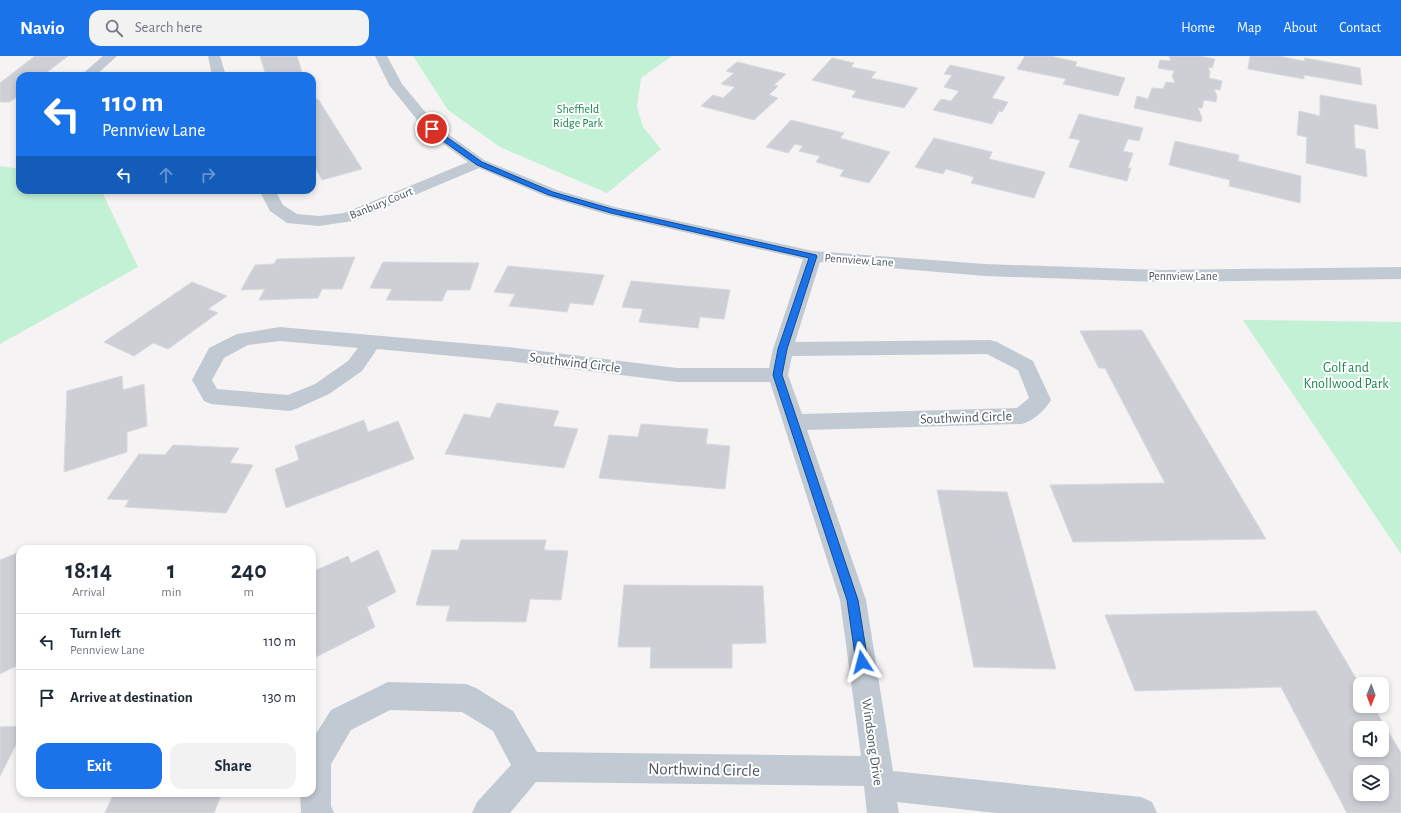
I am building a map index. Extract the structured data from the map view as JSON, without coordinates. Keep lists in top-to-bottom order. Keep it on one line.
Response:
{"streets":{"street":["Banbury Court","Pennview Lane","Southwind Circle","Windsong Drive","Northwind Circle"]},"crossings":[["Banbury Court","Pennview Lane"],["Pennview Lane","Windsong Drive"],["Southwind Circle","Windsong Drive"],["Windsong Drive","Northwind Circle"]],"parks":["Sheffield Ridge Park","Golf and Knollwood Park"],"north":"bottom","page":{"header":"Navio","search":"Search here","nav":["Home","Map","About","Contact"],"turn":["110 m","Pennview Lane"],"eta":["18:14","Arrival","1","min","240","m"],"list":[{"name":"Turn left","note":"Pennview Lane","value":"110 m"},{"name":"Arrive at destination","value":"130 m"}],"buttons":["Exit","Share"]}}
